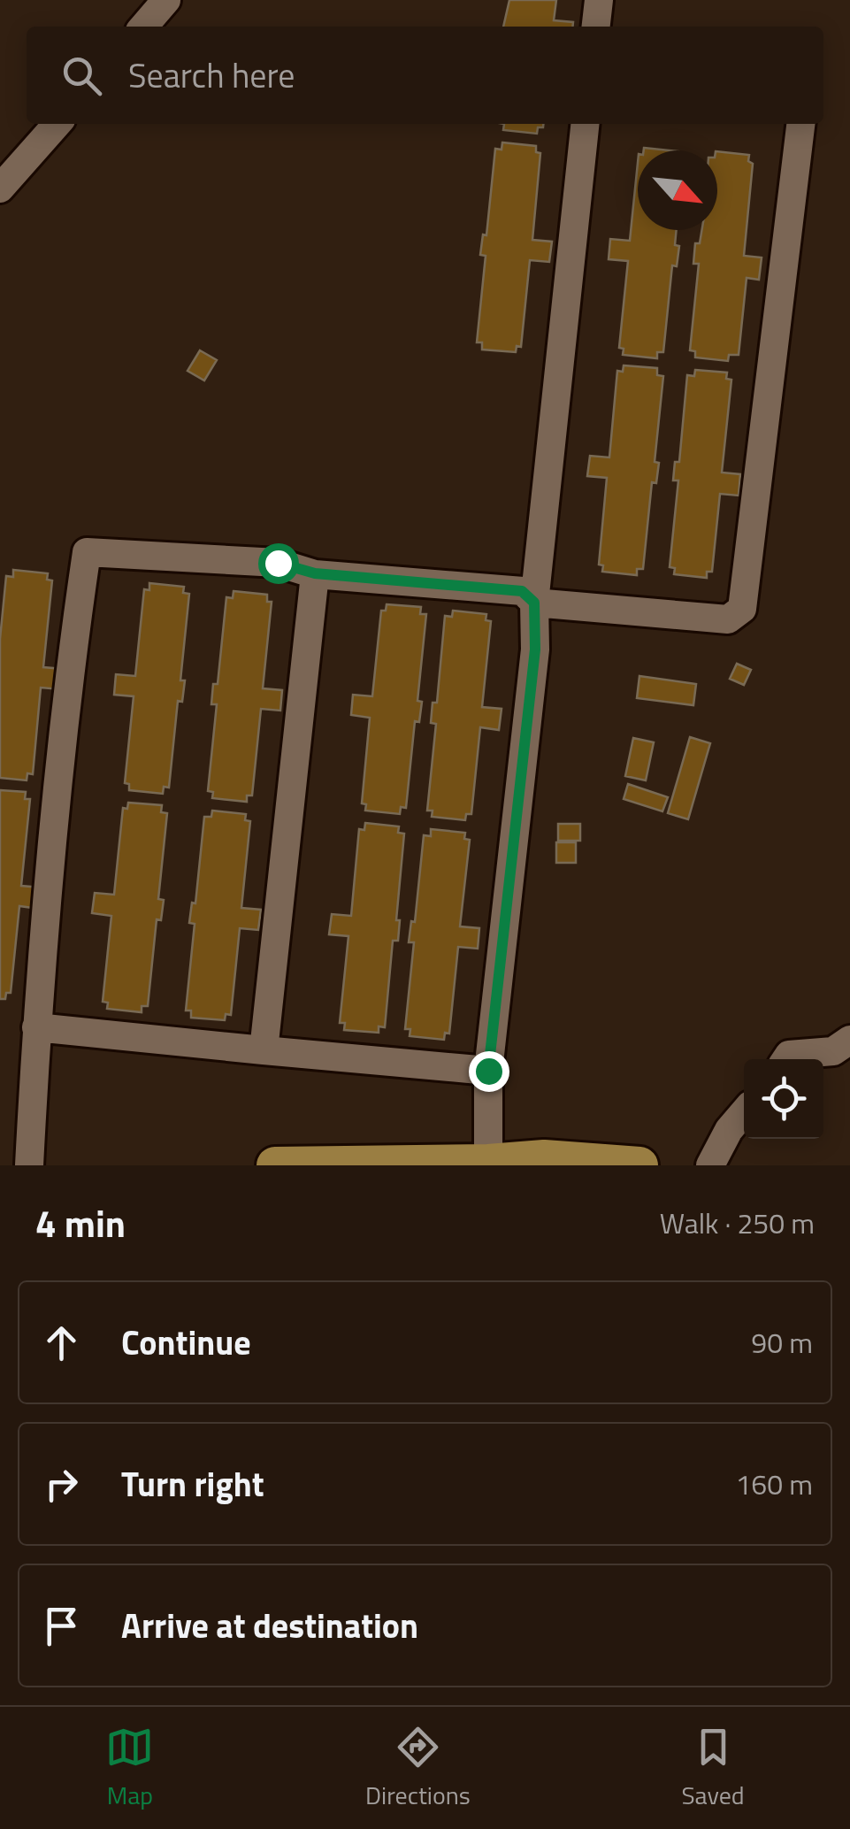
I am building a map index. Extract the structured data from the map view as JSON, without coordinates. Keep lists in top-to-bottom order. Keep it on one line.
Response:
{"north":"bottom right","page":{"search":"Search here","heading":["4 min","Walk · 250 m"],"list":[["Continue","90 m"],["Turn right","160 m"],"Arrive at destination"],"nav":["Map","Directions","Saved"]}}
